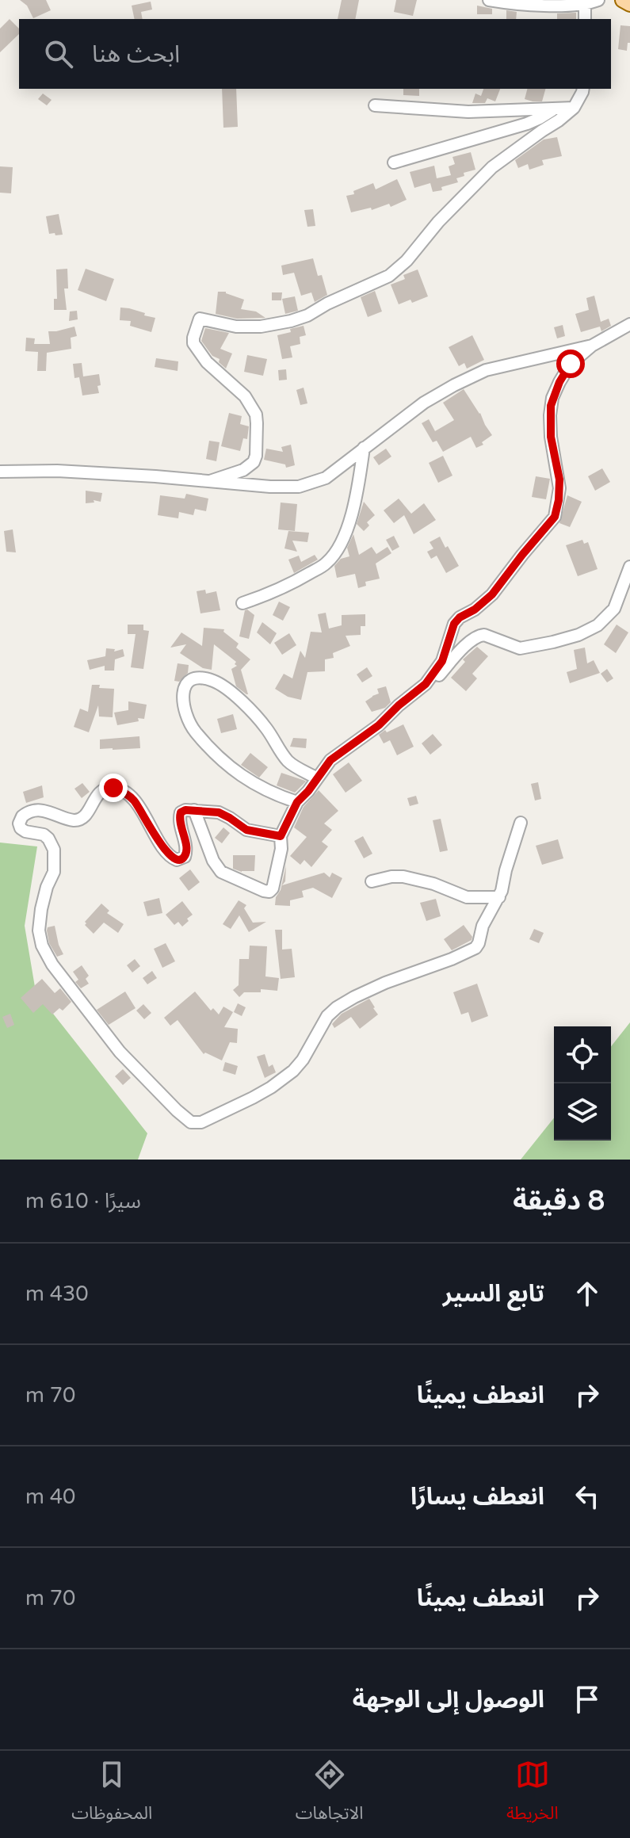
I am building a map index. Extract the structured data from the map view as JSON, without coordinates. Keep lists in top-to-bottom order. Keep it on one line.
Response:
{"page":{"search":"ابحث هنا","heading":["8 دقيقة","سيرًا · 610 m"],"list":[["تابع السير","430 m"],["انعطف يمينًا","70 m"],["انعطف يسارًا","40 m"],["انعطف يمينًا","70 m"],"الوصول إلى الوجهة"],"nav":["الخريطة","الاتجاهات","المحفوظات"]}}
